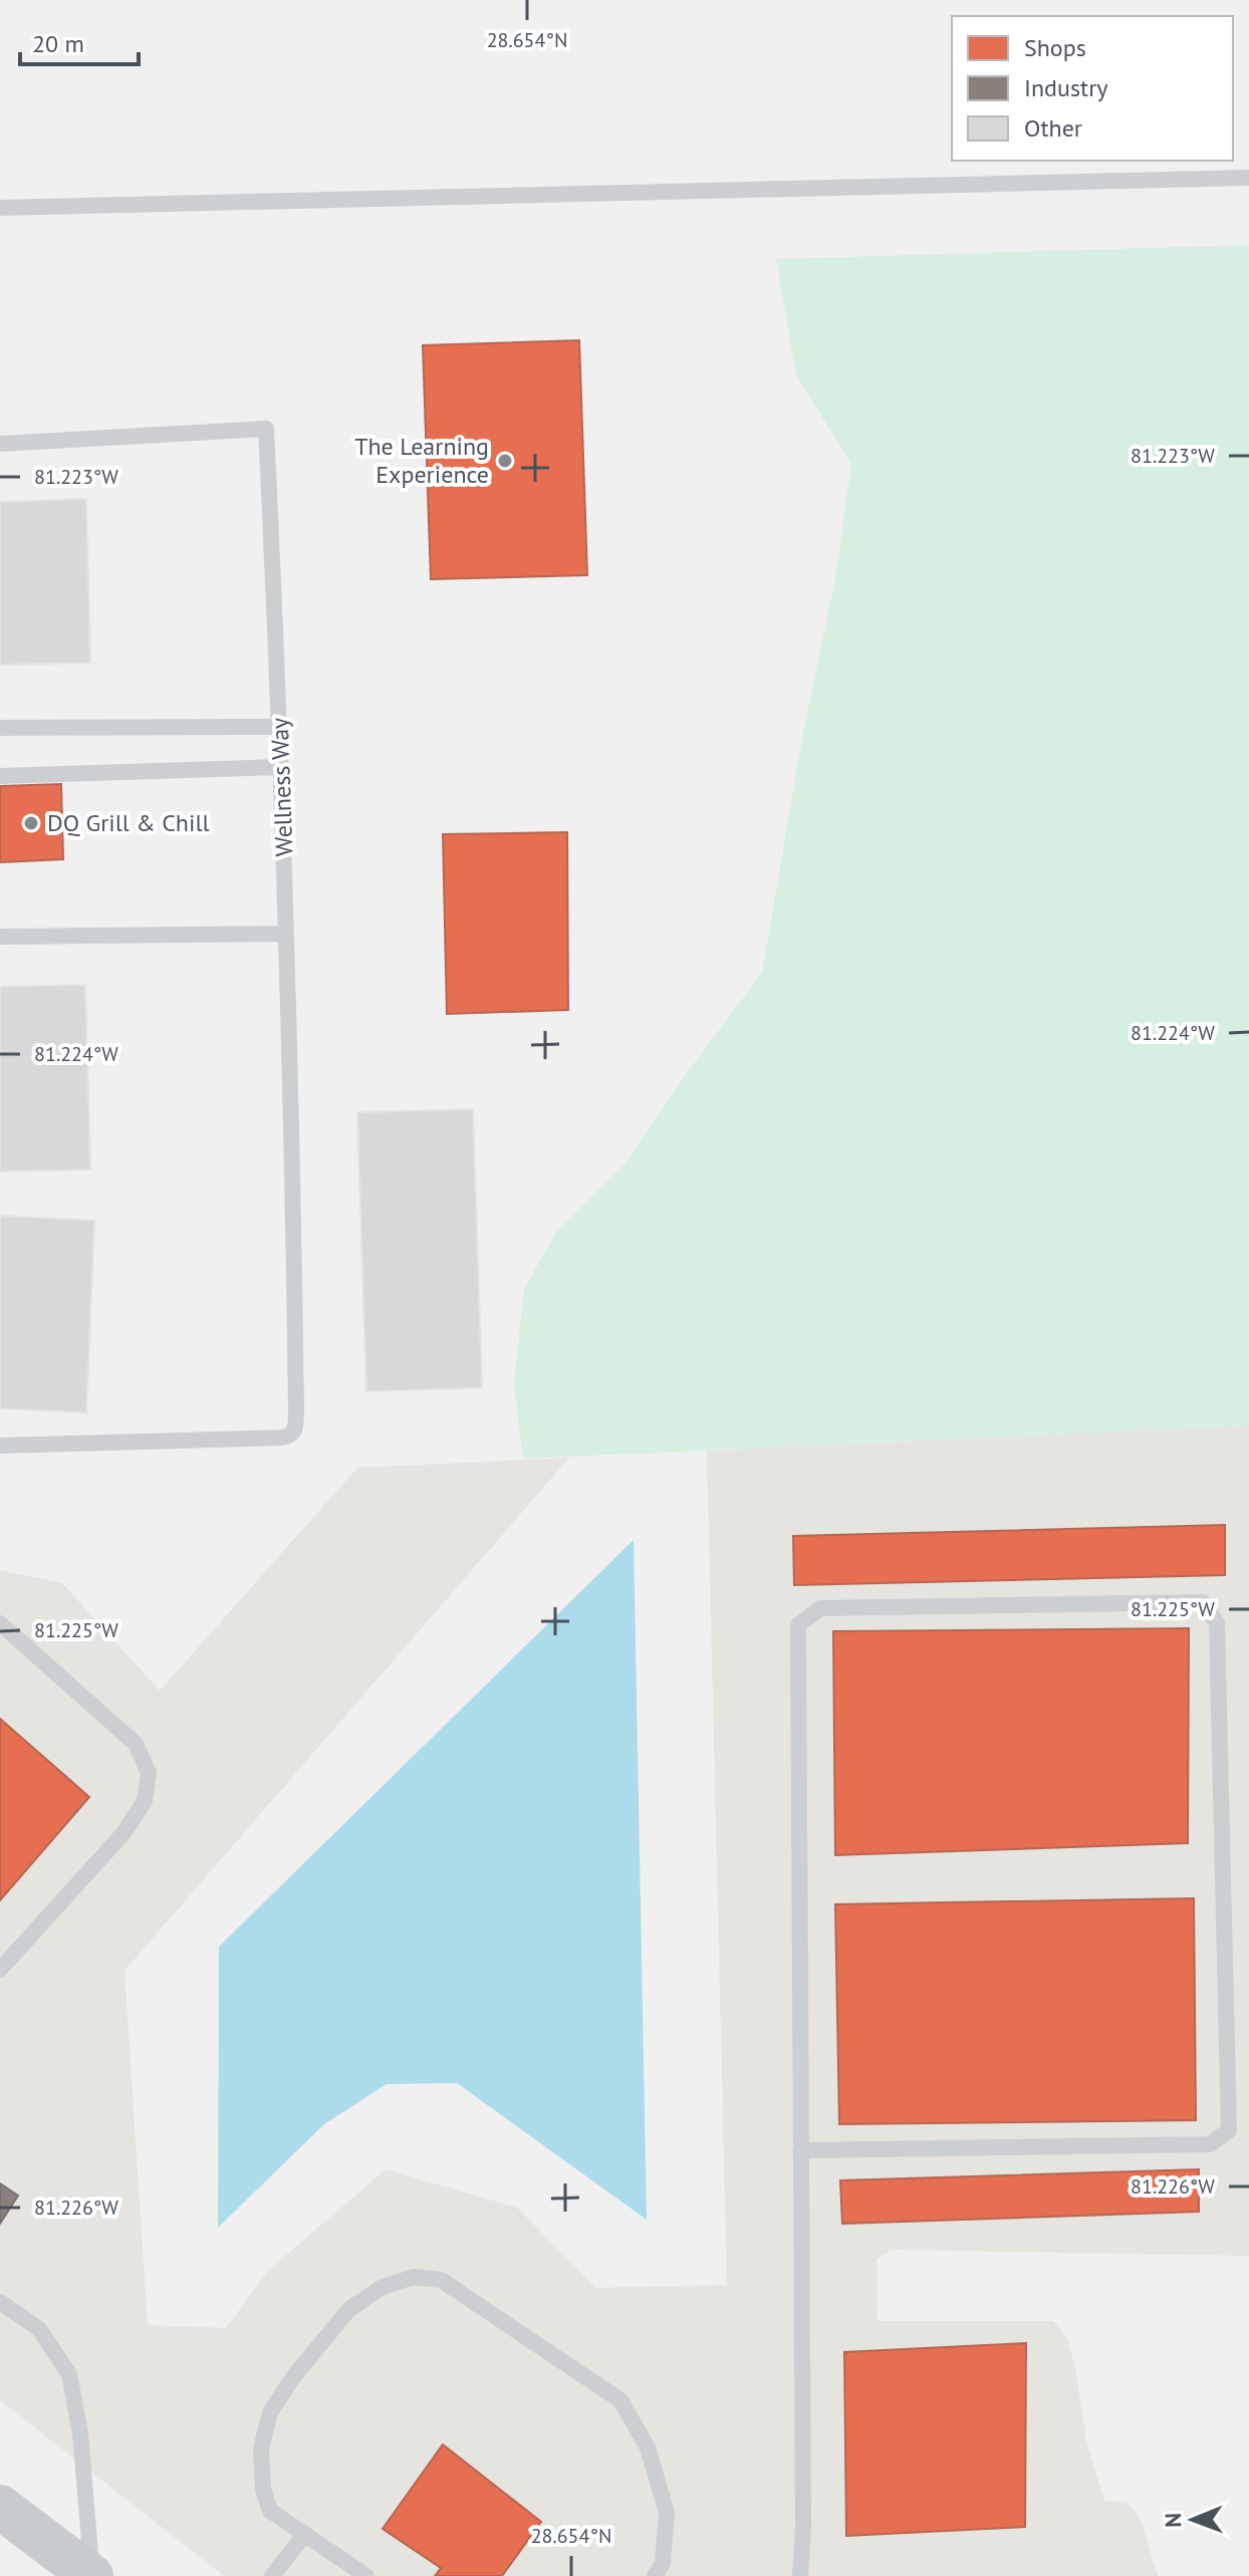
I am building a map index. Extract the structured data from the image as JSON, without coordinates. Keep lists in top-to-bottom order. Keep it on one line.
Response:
{"streets":{"lane":["Wellness Way"]},"places":["The Learning Experience","DQ Grill & Chill"],"legend":["Shops","Industry","Other"],"scale_bar":"20 m","north":"left","coordinates":["28.654°N","81.223°W","81.224°W","81.225°W","81.226°W"]}
